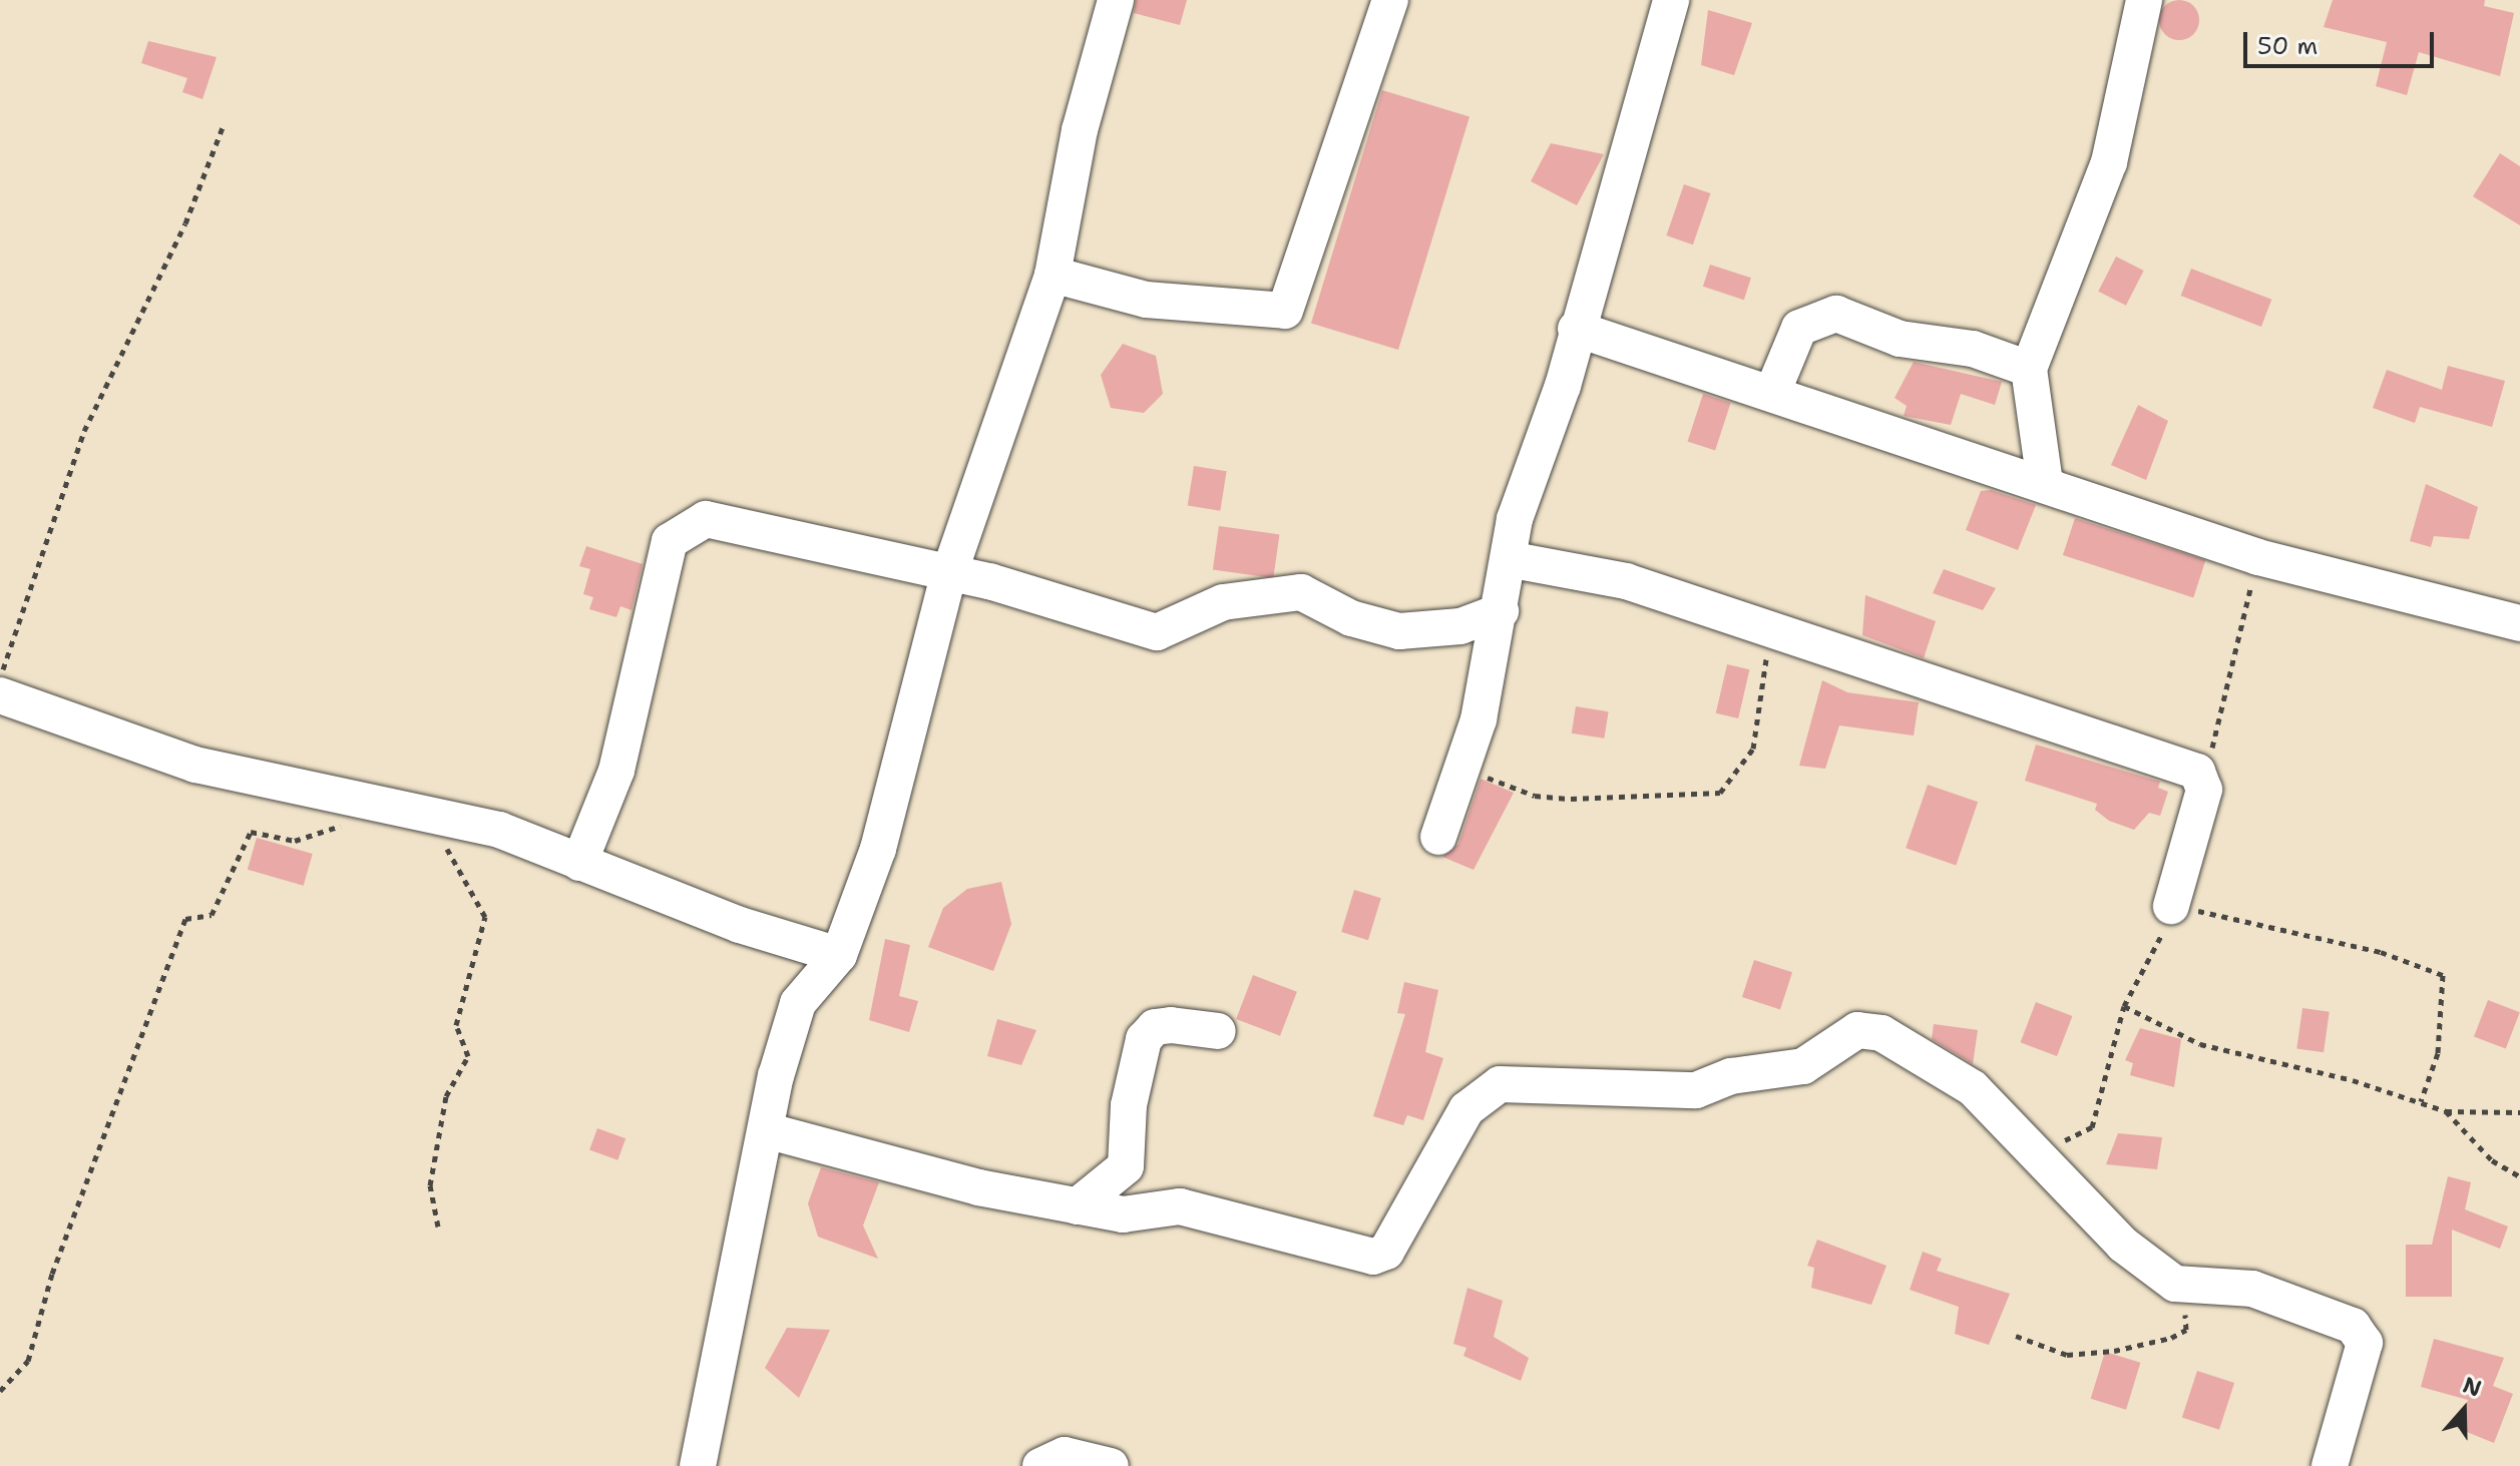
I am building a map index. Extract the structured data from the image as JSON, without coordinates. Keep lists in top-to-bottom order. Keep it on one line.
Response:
{"scale_bar":"50 m","north":"top"}
